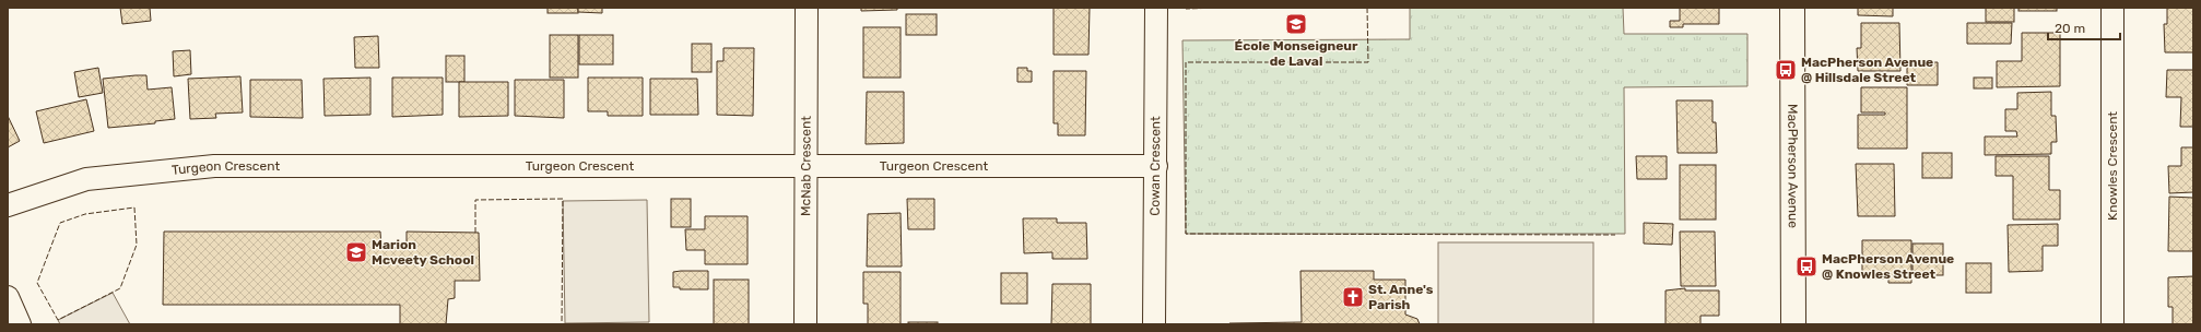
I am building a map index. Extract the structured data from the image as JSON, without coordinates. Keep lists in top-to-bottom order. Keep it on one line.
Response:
{"streets":{"street":["Turgeon Crescent","McNab Crescent","Cowan Crescent","MacPherson Avenue","Knowles Crescent"]},"crossings":[["Turgeon Crescent","McNab Crescent"],["Turgeon Crescent","Cowan Crescent"]],"places":{"school or university":["École Monseigneur de Laval","Marion Mcveety School"],"bus stop":["MacPherson Avenue @ Hillsdale Street","MacPherson Avenue @ Knowles Street"],"church":["St. Anne's Parish"]},"scale_bar":"20 m"}
